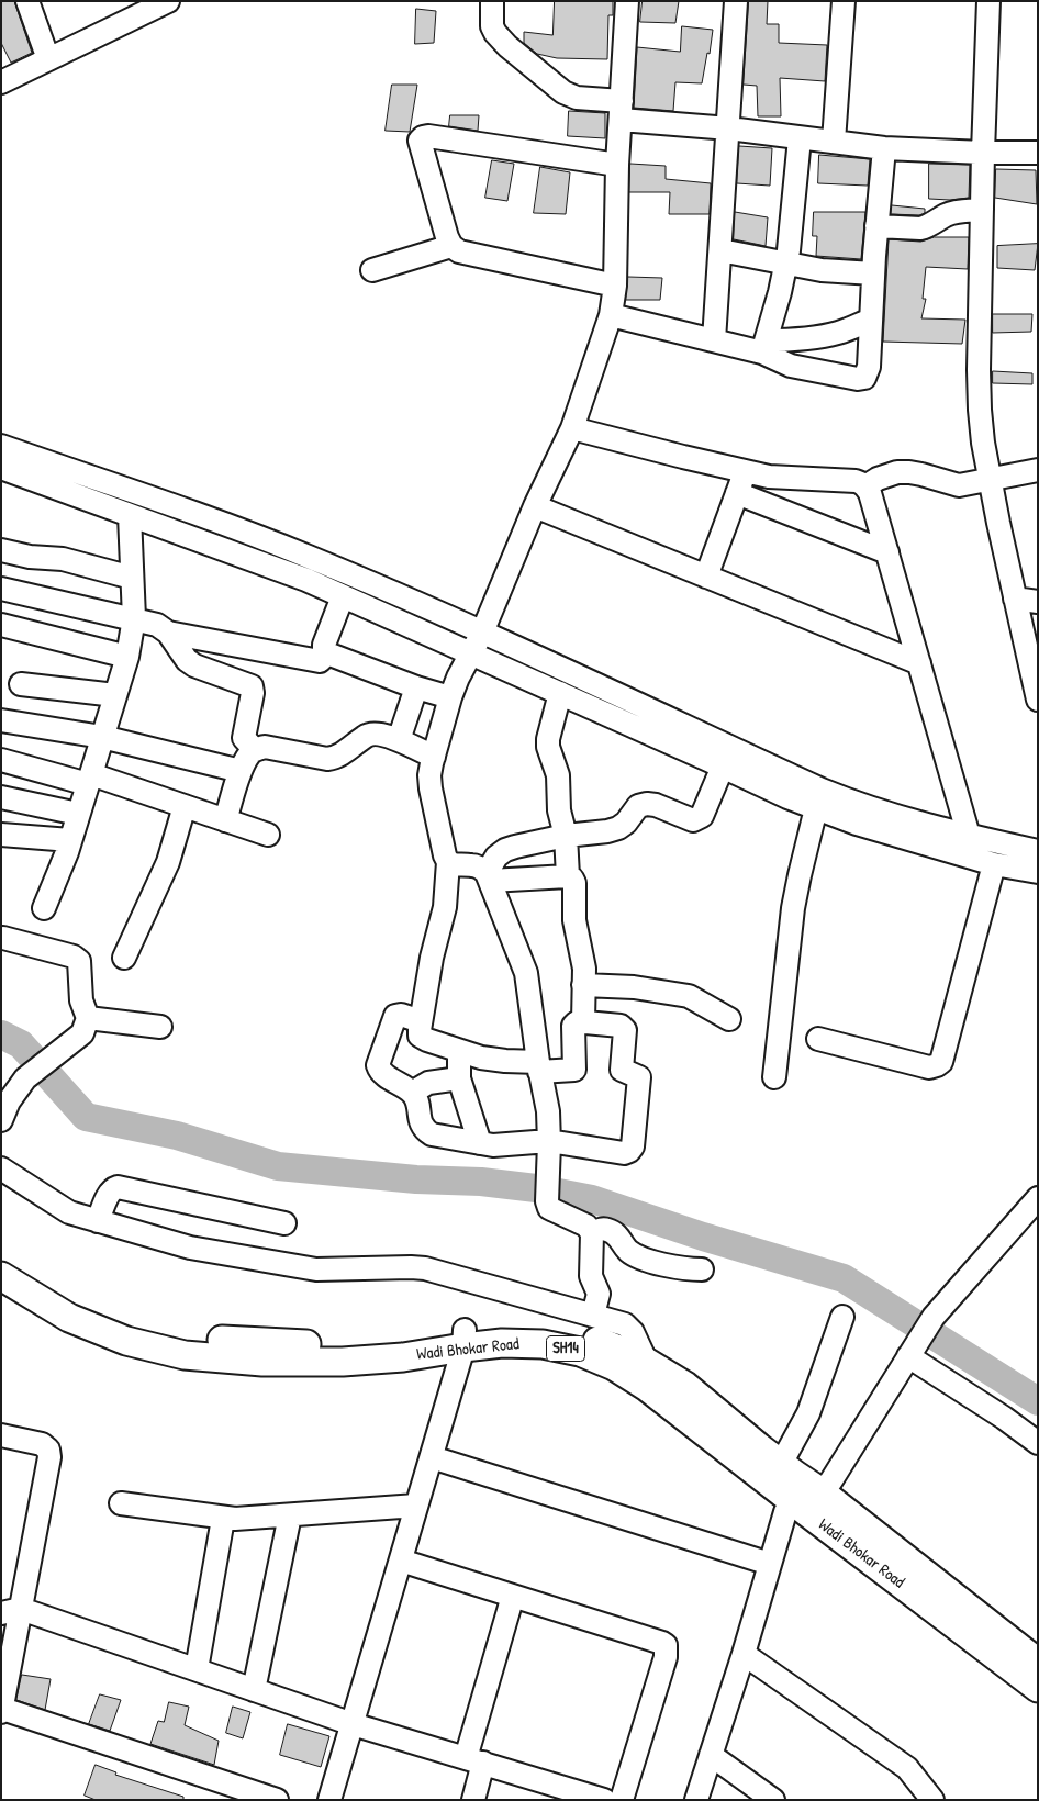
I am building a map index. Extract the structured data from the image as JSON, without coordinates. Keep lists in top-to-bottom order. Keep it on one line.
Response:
{"streets":{"main road":["SH14","Wadi Bhokar Road"]}}
